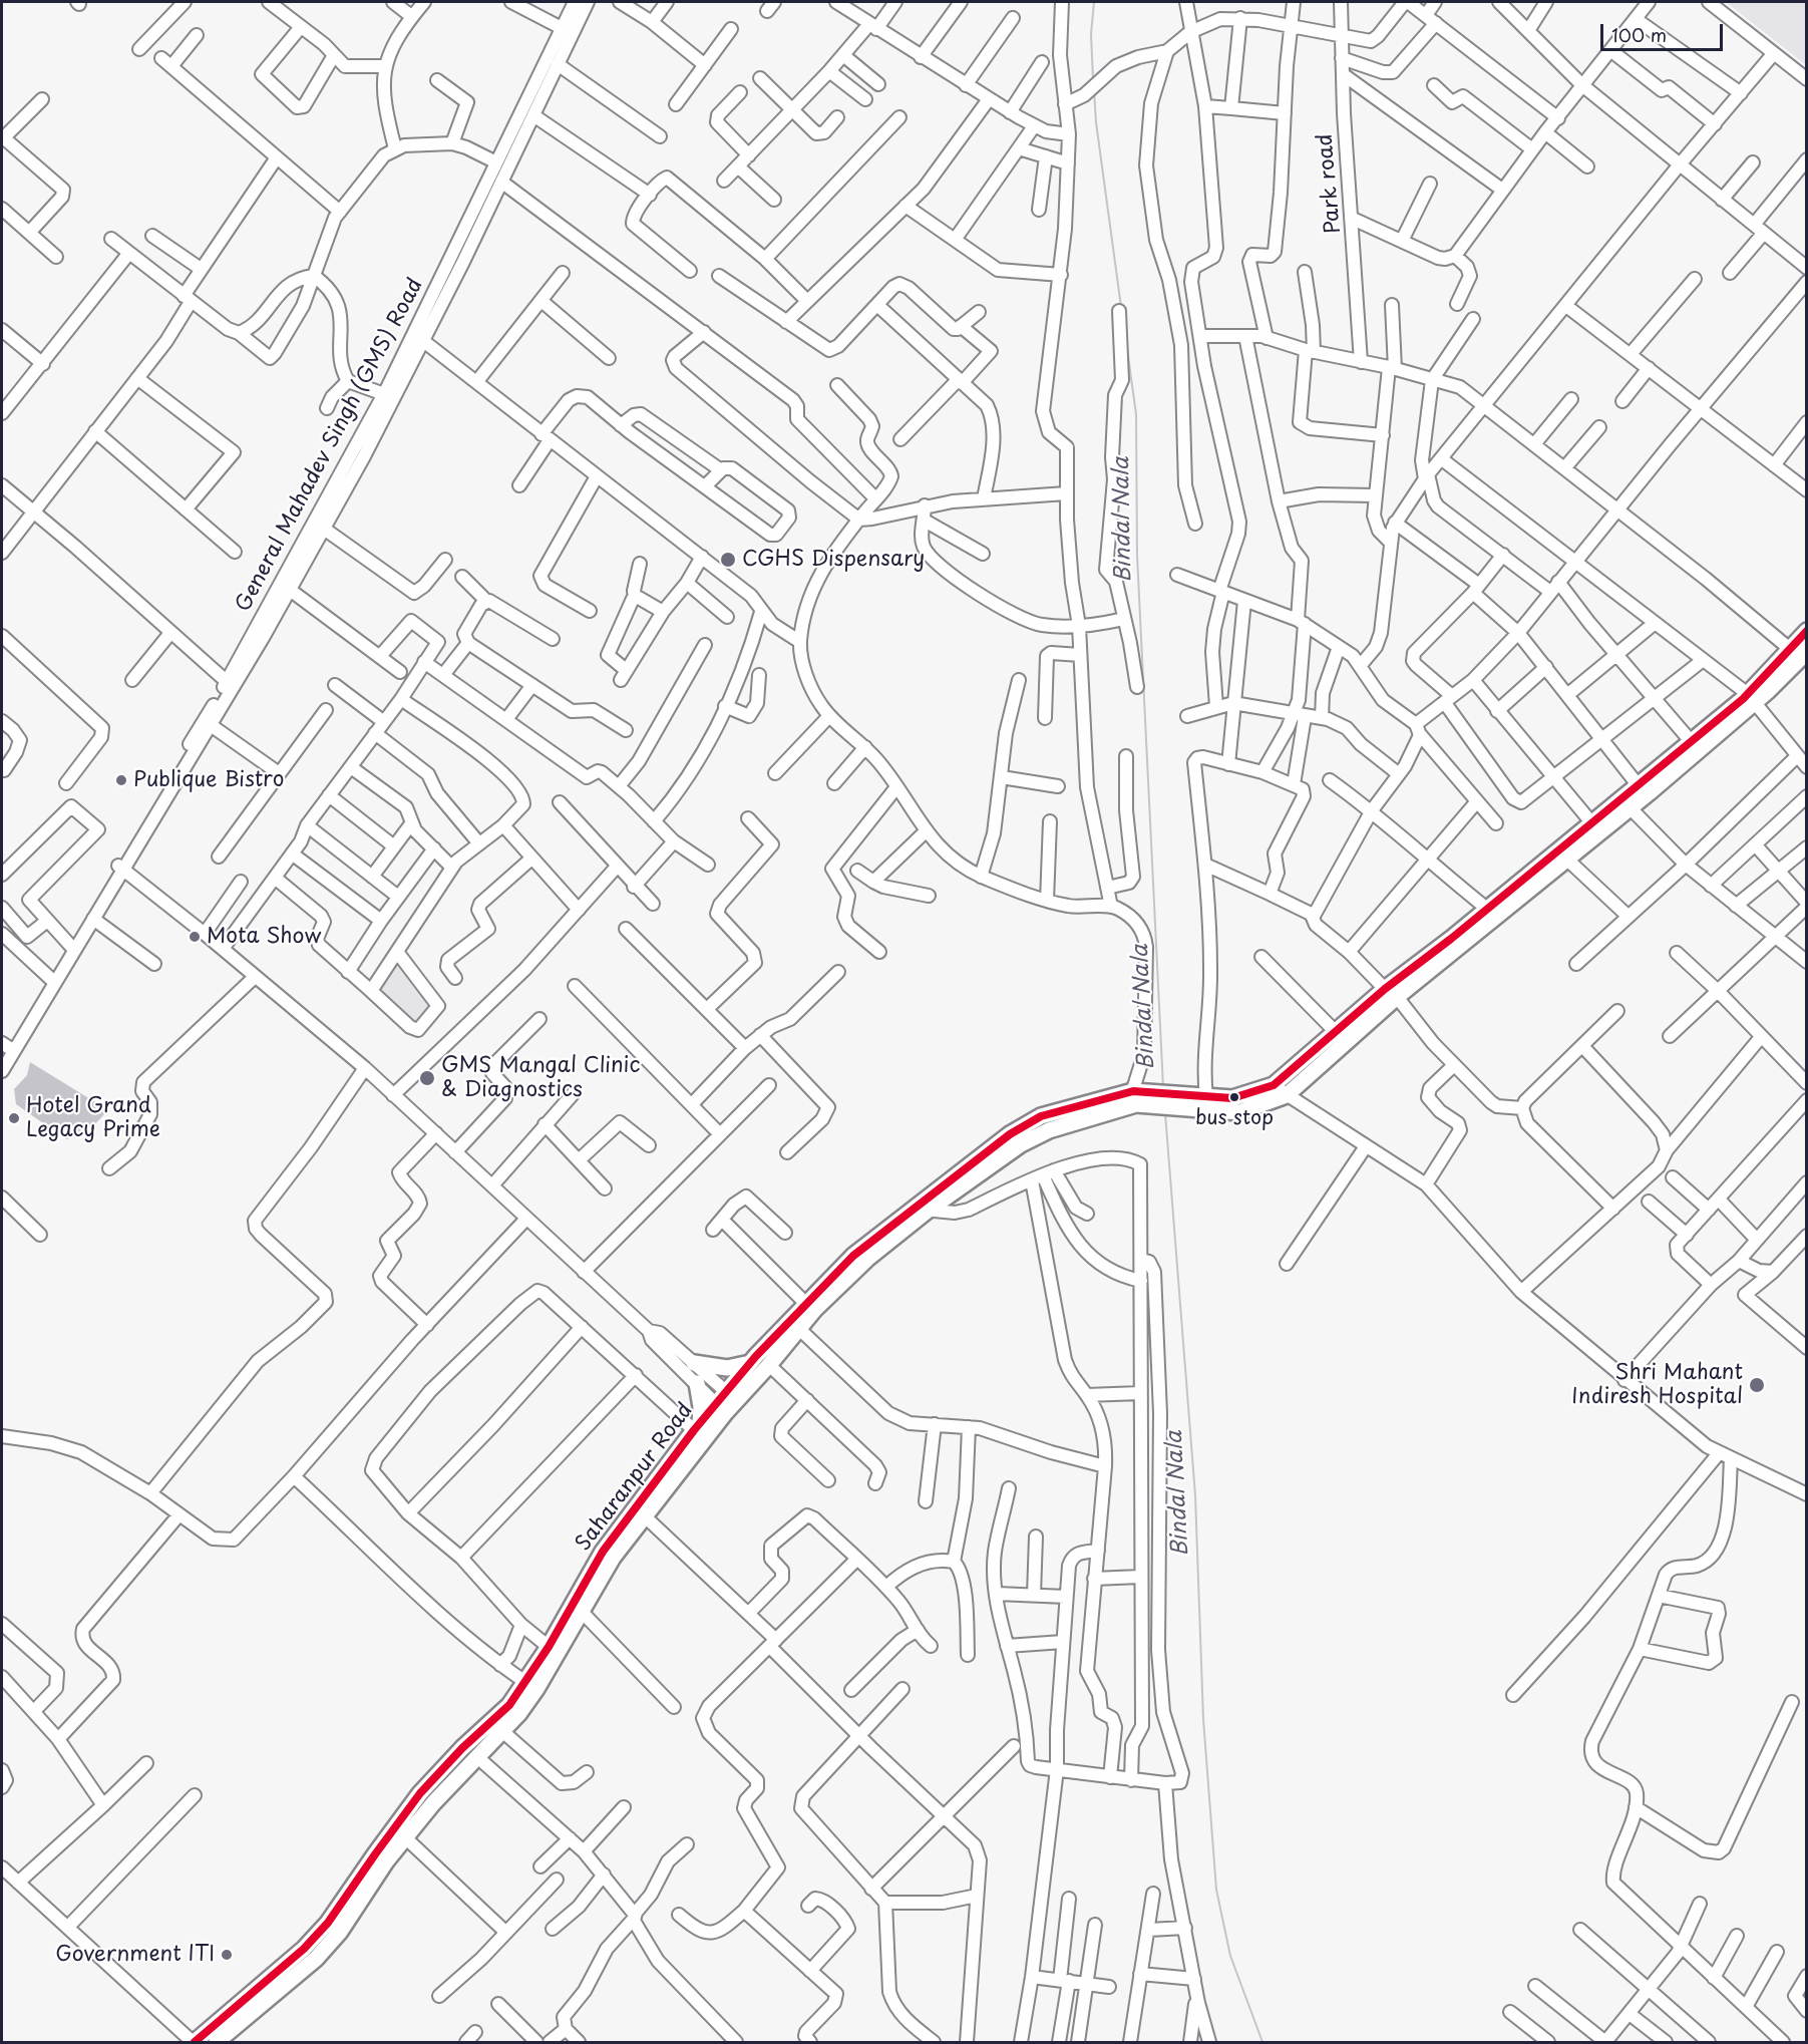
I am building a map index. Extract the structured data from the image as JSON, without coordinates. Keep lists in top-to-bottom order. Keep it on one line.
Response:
{"streets":{"main road":["Saharanpur Road"],"street":["Park road","General Mahadev Singh (GMS) Road"]},"water":["Bindal Nala"],"places":["CGHS Dispensary","Publique Bistro","Mota Show","GMS Mangal Clinic & Diagnostics","bus stop","Hotel Grand Legacy Prime","Shri Mahant Indiresh Hospital","Government ITI"],"scale_bar":"100 m"}
